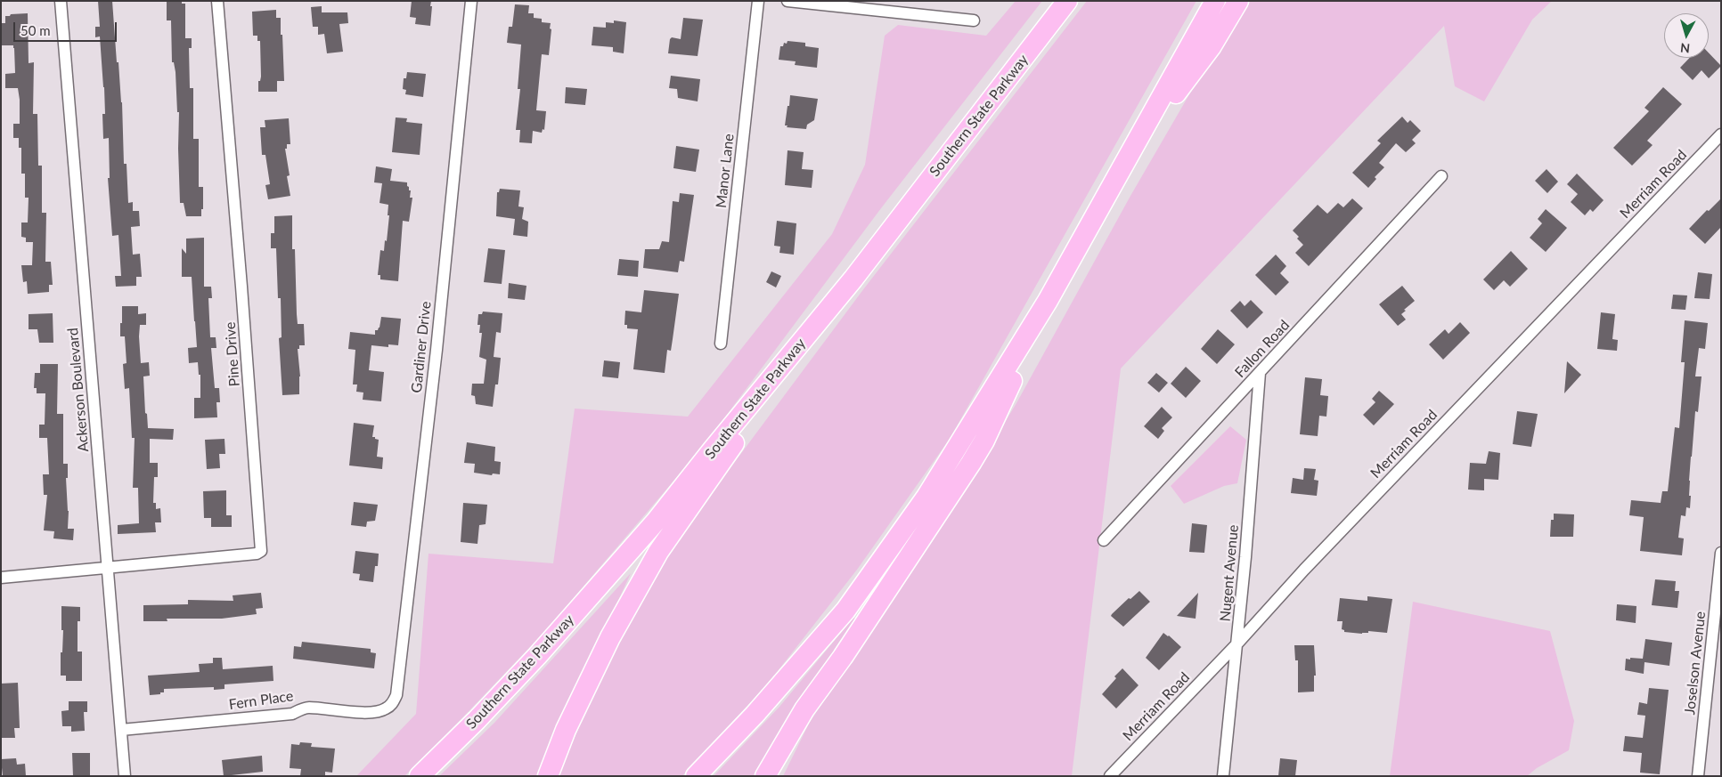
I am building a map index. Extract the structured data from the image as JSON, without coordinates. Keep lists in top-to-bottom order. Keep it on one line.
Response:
{"streets":{"highway":["Southern State Parkway"],"street":["Manor Lane","Merriam Road","Gardiner Drive","Fallon Road","Pine Drive","Ackerson Boulevard","Nugent Avenue","Joselson Avenue","Fern Place"]},"crossings":[["Merriam Road","Nugent Avenue"],["Gardiner Drive","Fern Place"],["Fallon Road","Nugent Avenue"],["Pine Drive","Ackerson Boulevard"],["Ackerson Boulevard","Fern Place"]],"scale_bar":"50 m","north":"bottom"}
